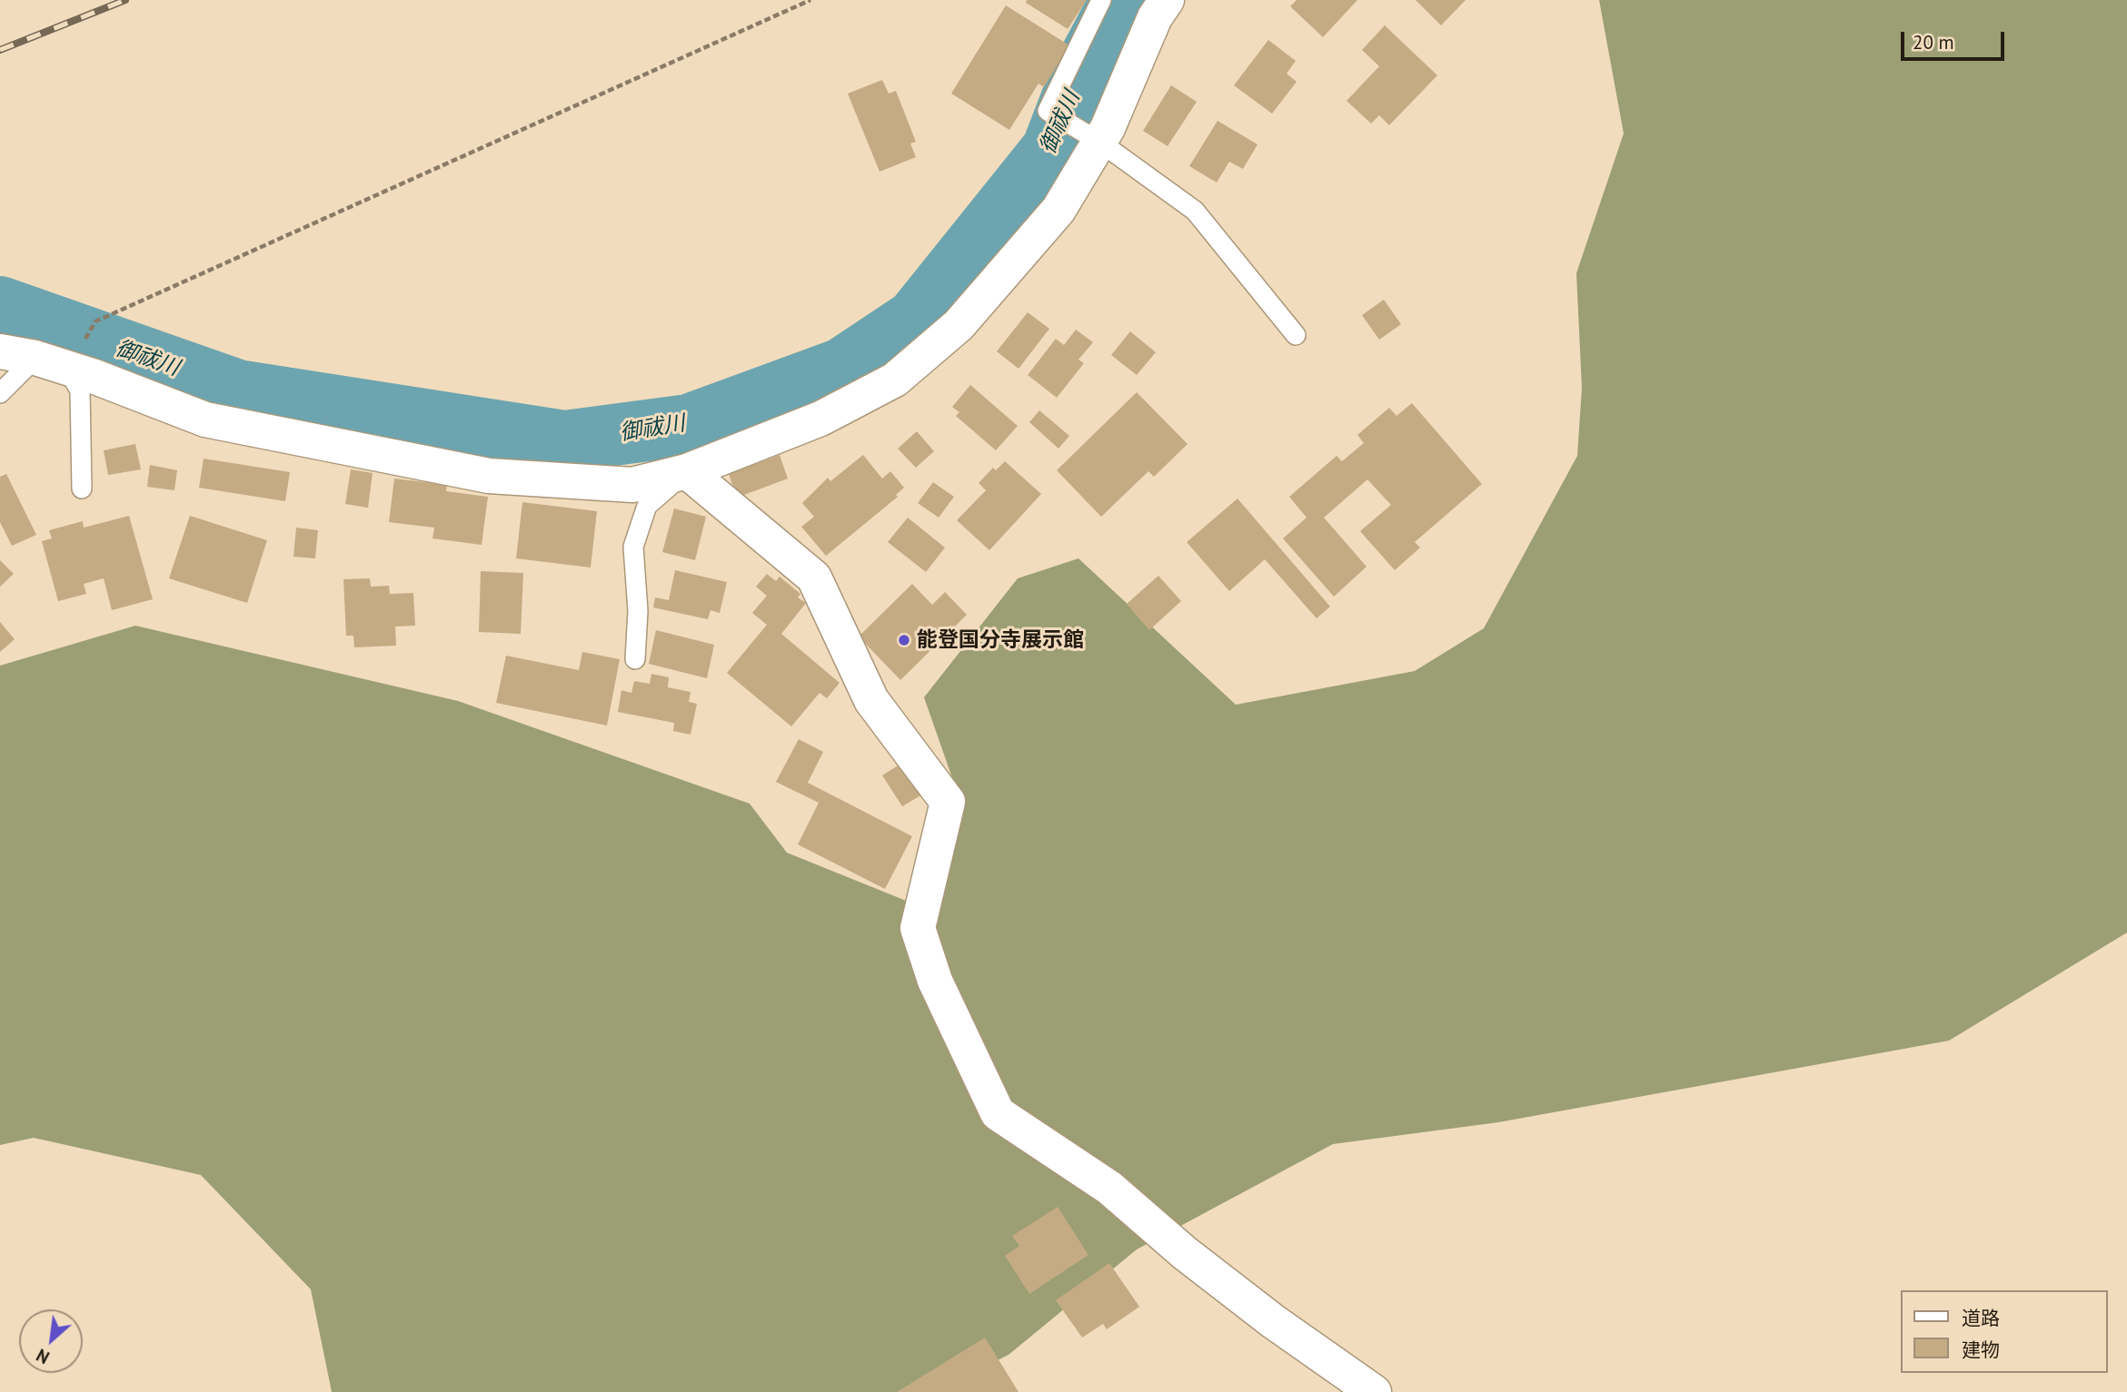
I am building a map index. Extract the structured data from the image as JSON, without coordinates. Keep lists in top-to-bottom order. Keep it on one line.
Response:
{"water":["御祓川"],"places":["能登国分寺展示館"],"legend":["道路","建物"],"scale_bar":"20 m","north":"bottom left"}
